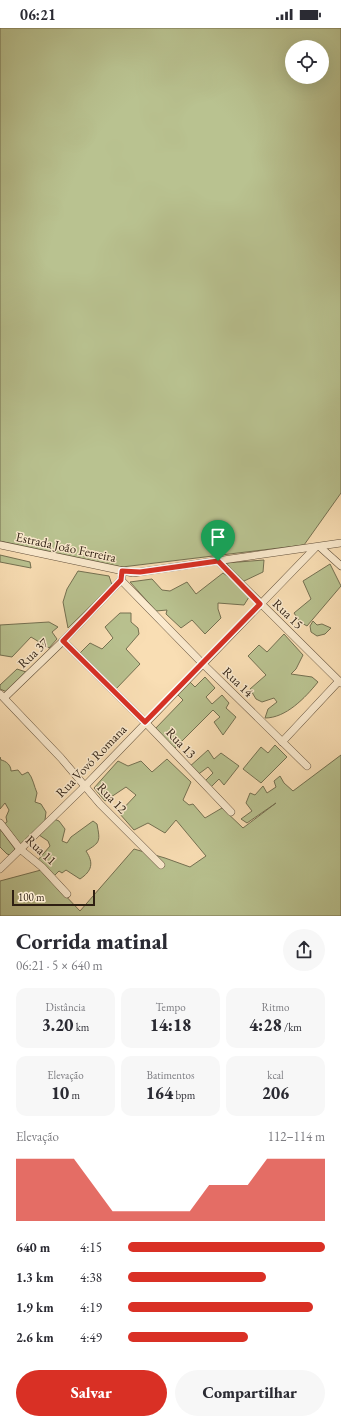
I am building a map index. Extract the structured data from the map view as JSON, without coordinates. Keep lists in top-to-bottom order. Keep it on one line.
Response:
{"streets":{"street":["Estrada João Ferreira","Rua 15","Rua 37","Rua 14","Rua 13","Rua Vovó Romana","Rua 12","Rua 11"]},"crossings":[["Estrada João Ferreira","Rua 15"],["Estrada João Ferreira","Rua Vovó Romana"],["Rua 15","Rua Vovó Romana"],["Rua 37","Rua 14"],["Rua 37","Rua 13"],["Rua 37","Rua 12"],["Rua 14","Rua Vovó Romana"],["Rua 13","Rua Vovó Romana"],["Rua Vovó Romana","Rua 12"],["Rua Vovó Romana","Rua 11"]],"scale_bar":"100 m","page":{"status":"06:21","scale":"100 m","heading":["Corrida matinal","06:21 · 5 × 640 m"],"stats":[["Distância","3.20 km"],["Tempo","14:18"],["Ritmo","4:28 /km"],["Elevação","10 m"],["Batimentos","164 bpm"],["kcal","206"]],"chart":["Elevação","112–114 m"],"list":[{"name":"640 m","note":"4:15"},{"name":"1.3 km","note":"4:38"},{"name":"1.9 km","note":"4:19"},{"name":"2.6 km","note":"4:49"}],"buttons":["Salvar","Compartilhar"]}}
